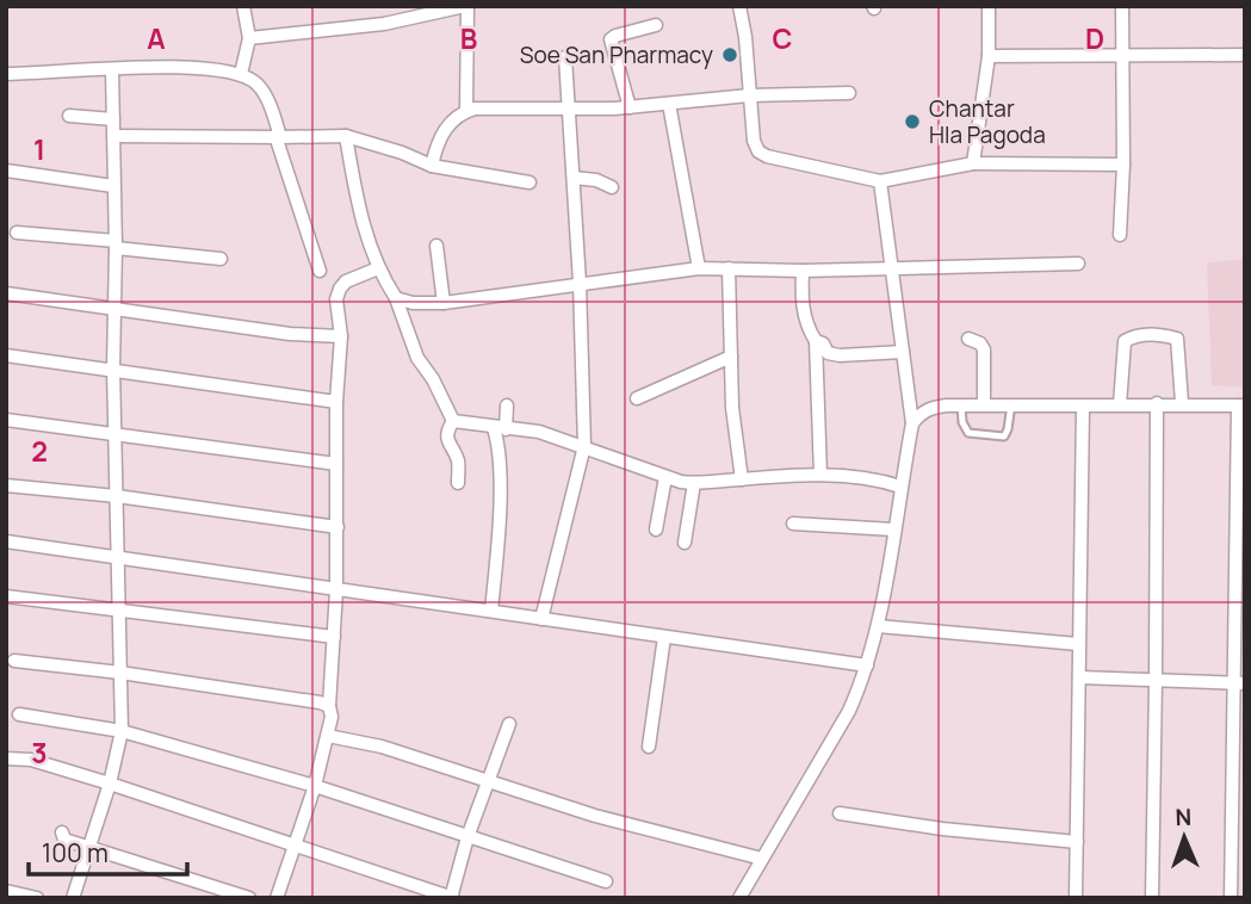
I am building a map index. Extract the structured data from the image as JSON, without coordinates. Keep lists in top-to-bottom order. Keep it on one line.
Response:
{"places":["Soe San Pharmacy","Chantar Hla Pagoda"],"scale_bar":"100 m","north":"top","grid":{"columns":["A","B","C","D"],"rows":["1","2","3"]}}
